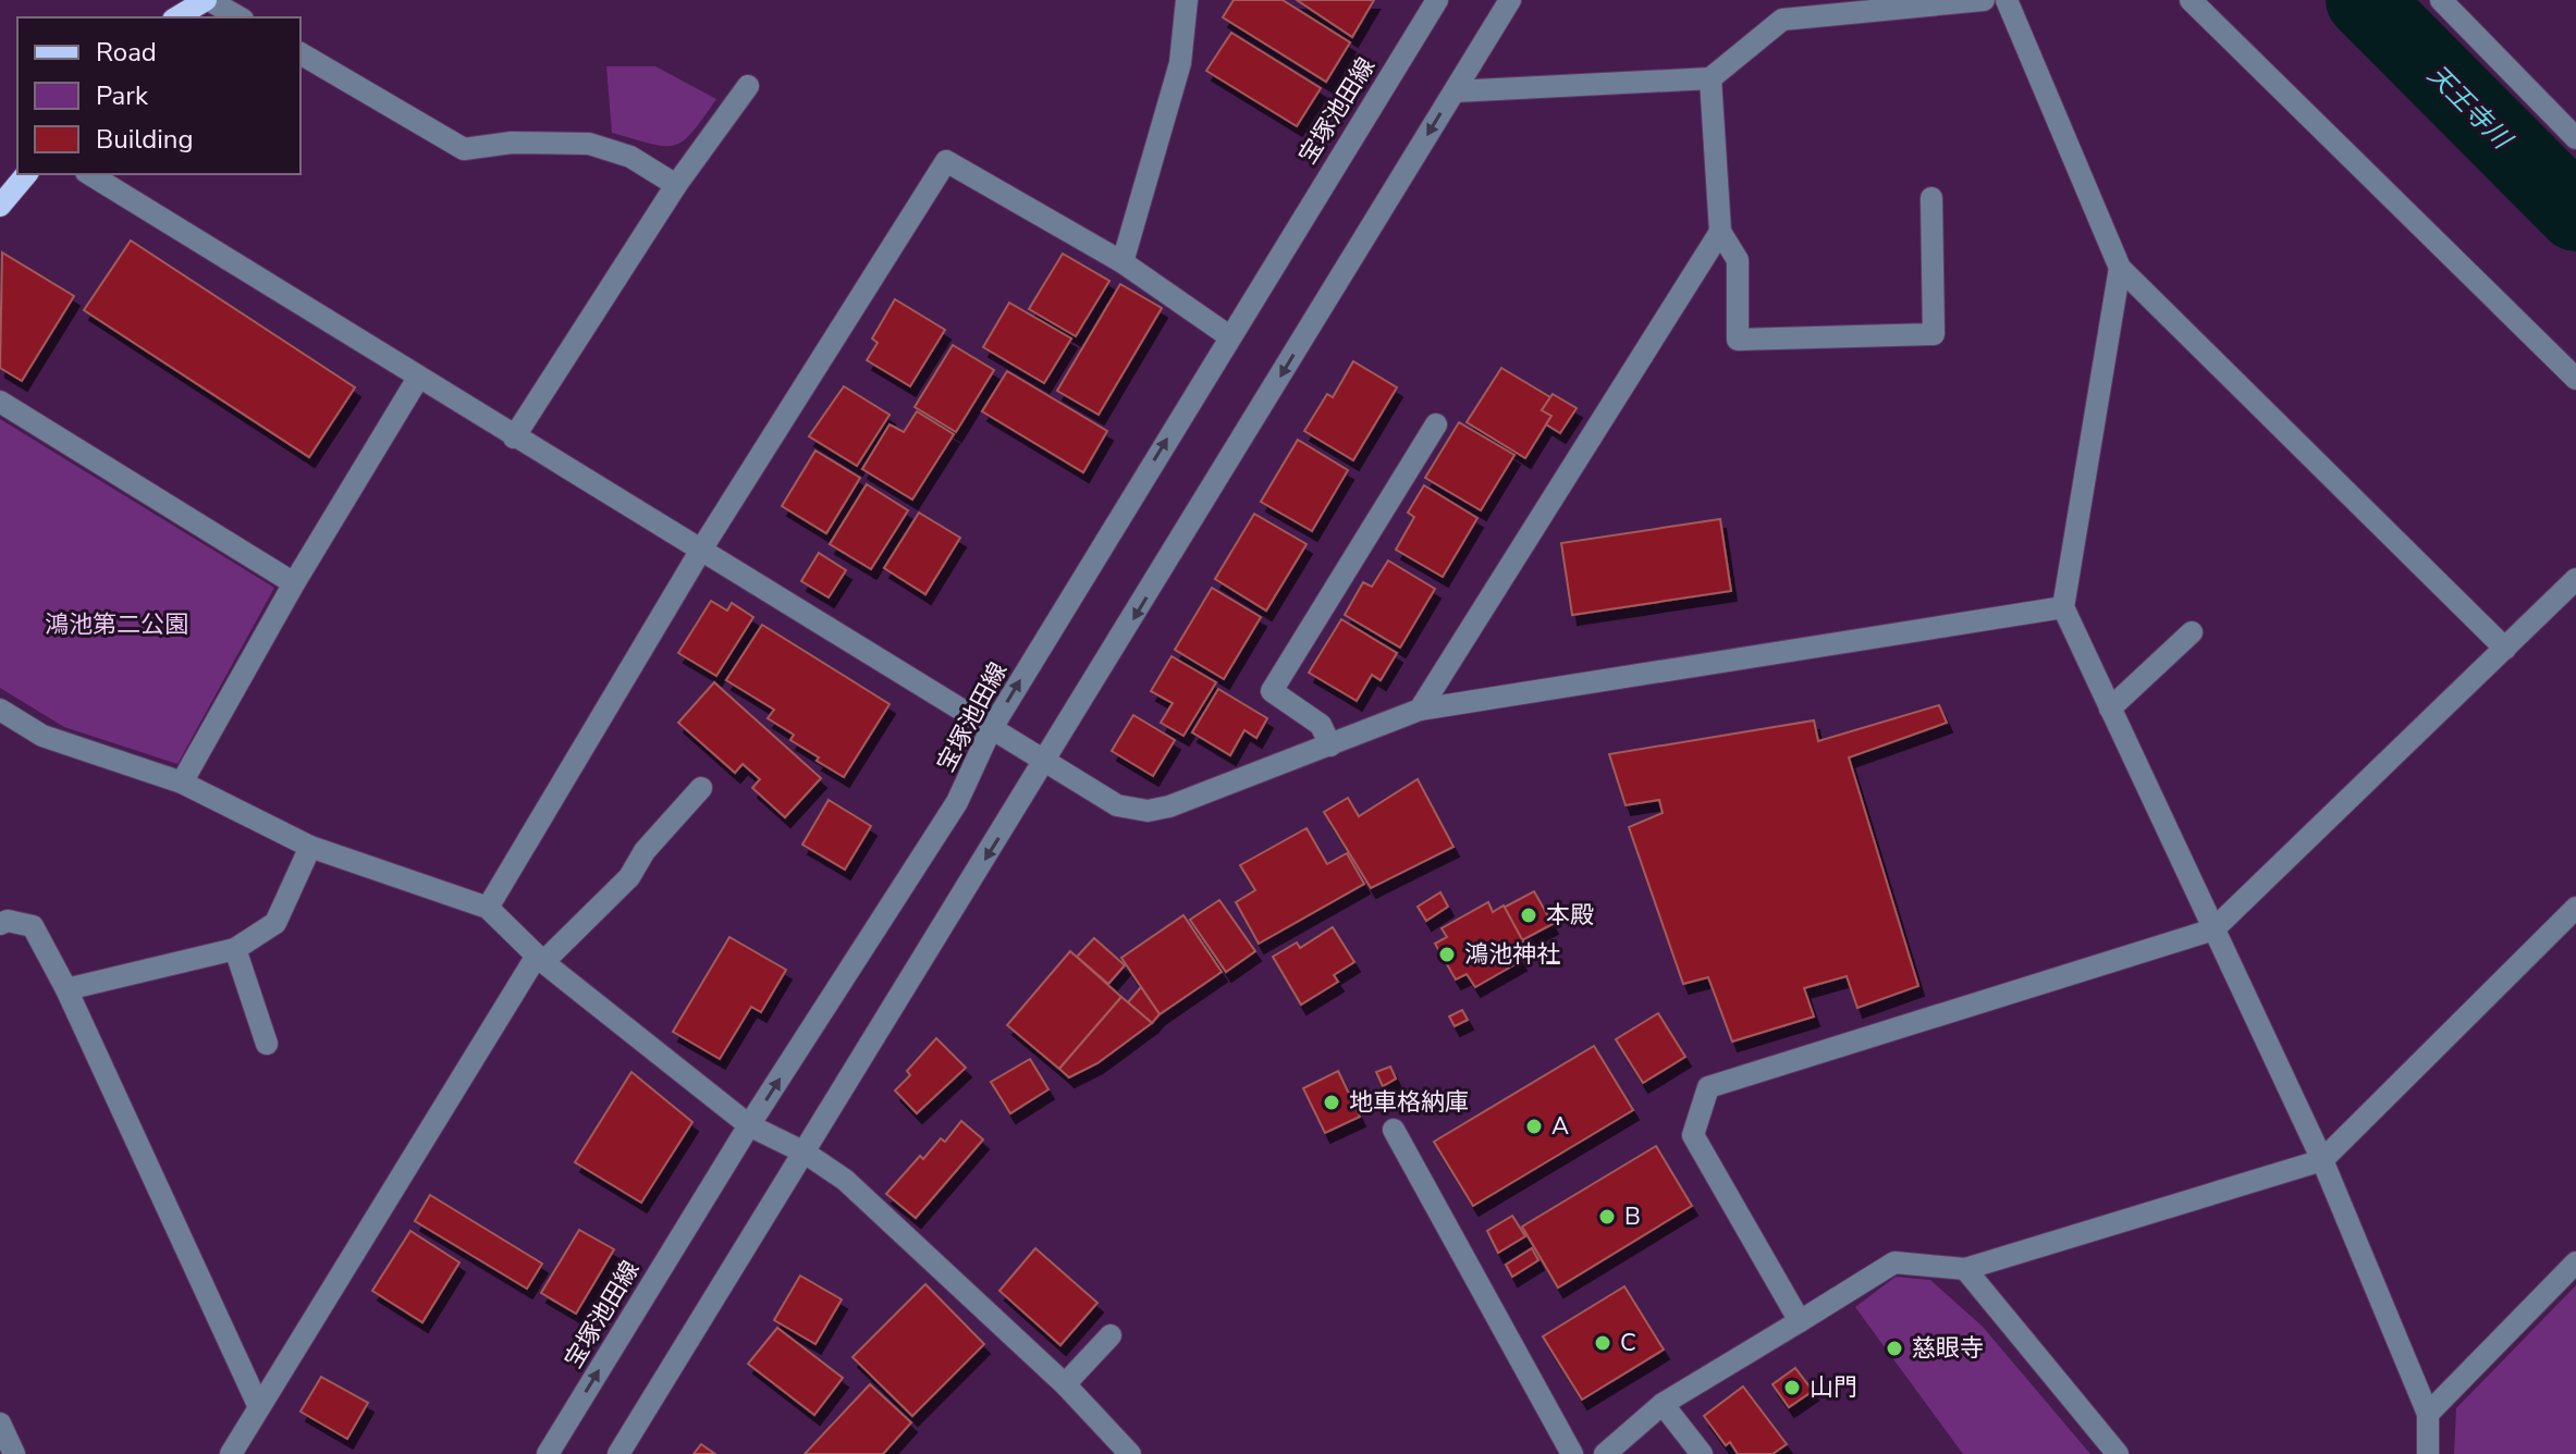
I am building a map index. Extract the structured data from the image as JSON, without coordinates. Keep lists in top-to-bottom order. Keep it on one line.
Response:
{"streets":{"street":["宝塚池田線"]},"water":["天王寺川"],"parks":["鴻池第二公園"],"places":["本殿","鴻池神社","地車格納庫","A","B","C","慈眼寺","山門"],"legend":["Road","Park","Building"]}
